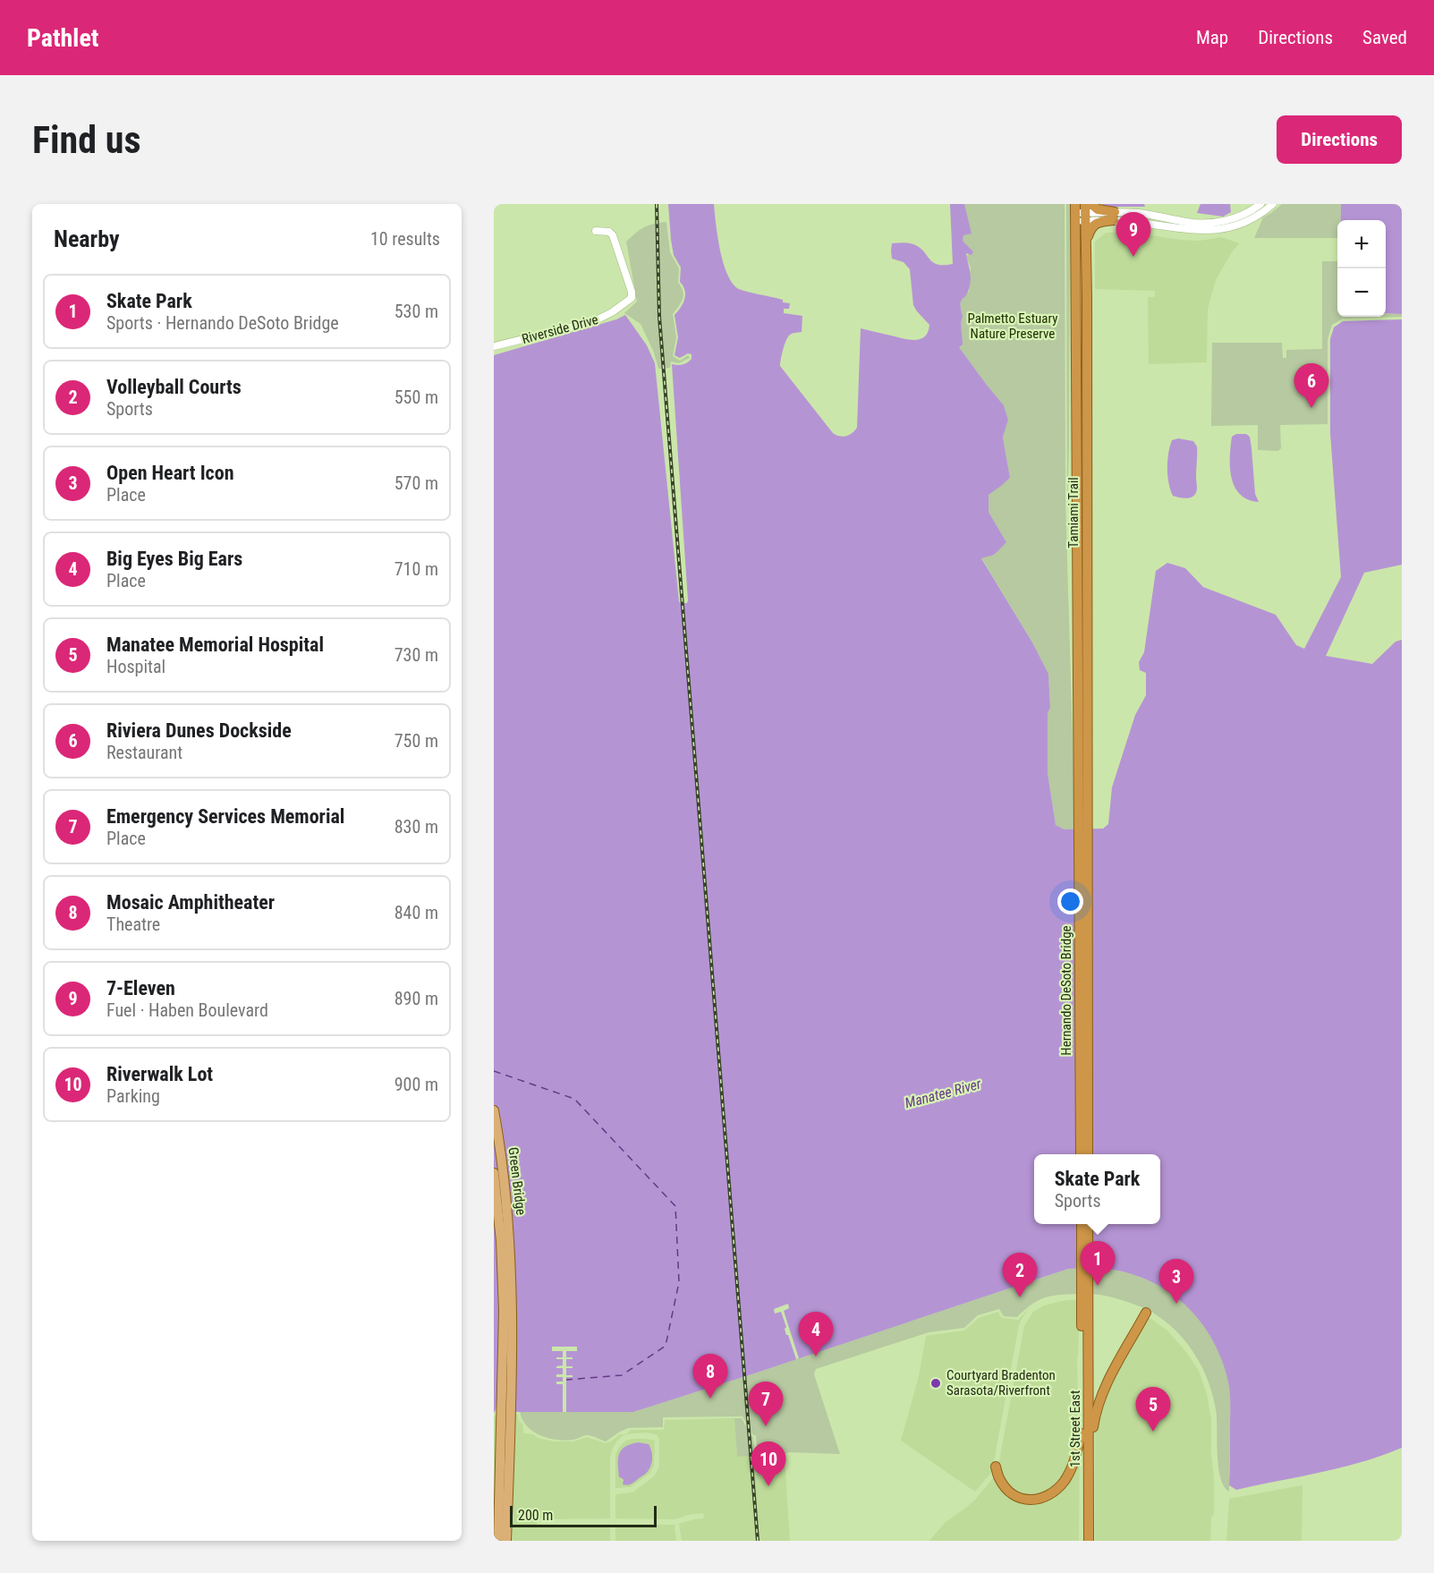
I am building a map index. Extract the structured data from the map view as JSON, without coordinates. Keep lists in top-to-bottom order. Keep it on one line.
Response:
{"streets":{"highway":["Tamiami Trail","Hernando DeSoto Bridge","1st Street East"],"main road":["Green Bridge"],"street":["Riverside Drive"]},"crossings":[["Tamiami Trail","Hernando DeSoto Bridge"]],"water":["Manatee River"],"parks":["Palmetto Estuary Nature Preserve"],"places":["Courtyard Bradenton Sarasota/Riverfront"],"scale_bar":"200 m","page":{"header":"Pathlet","nav":["Map","Directions","Saved"],"buttons":"Directions","title":"Find us","heading":["Nearby","10 results"],"pins":["9","6","1","2","3","4","8","7","5","10"],"map_buttons":["+","−"],"list":[{"mark":"1","name":"Skate Park","note":"Sports · Hernando DeSoto Bridge","value":"530 m"},{"mark":"2","name":"Volleyball Courts","note":"Sports","value":"550 m"},{"mark":"3","name":"Open Heart Icon","note":"Place","value":"570 m"},{"mark":"4","name":"Big Eyes Big Ears","note":"Place","value":"710 m"},{"mark":"5","name":"Manatee Memorial Hospital","note":"Hospital","value":"730 m"},{"mark":"6","name":"Riviera Dunes Dockside","note":"Restaurant","value":"750 m"},{"mark":"7","name":"Emergency Services Memorial","note":"Place","value":"830 m"},{"mark":"8","name":"Mosaic Amphitheater","note":"Theatre","value":"840 m"},{"mark":"9","name":"7-Eleven","note":"Fuel · Haben Boulevard","value":"890 m"},{"mark":"10","name":"Riverwalk Lot","note":"Parking","value":"900 m"}],"popup":["Skate Park","Sports"],"scale":"200 m"}}
